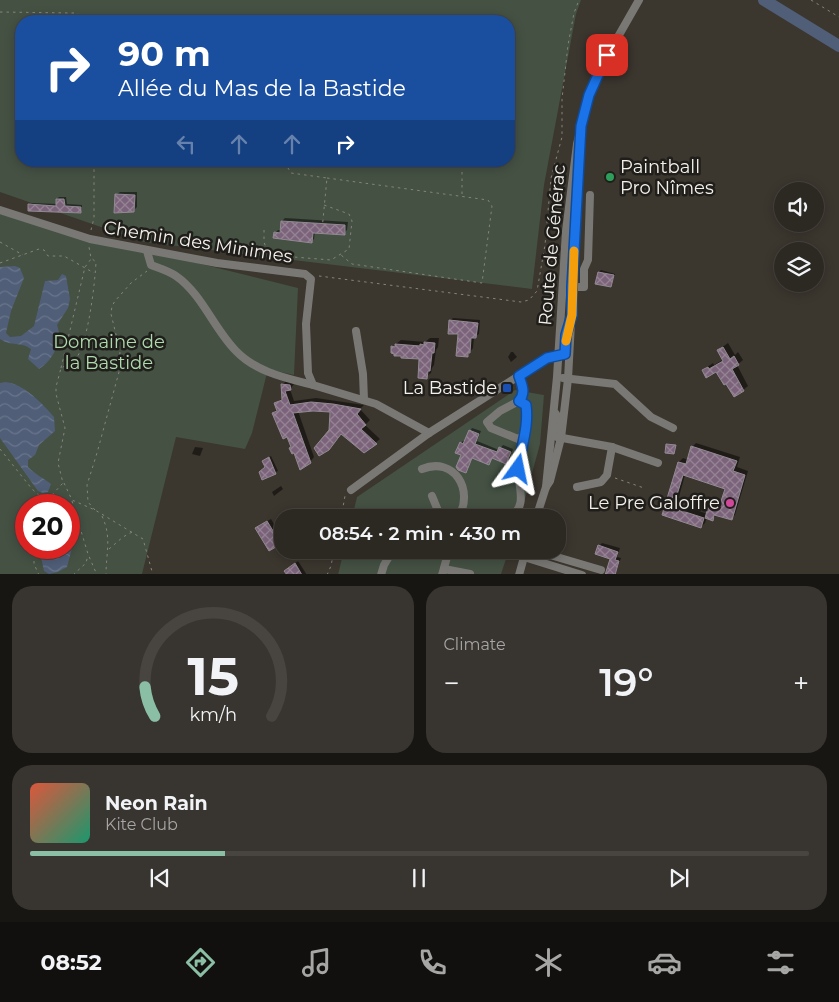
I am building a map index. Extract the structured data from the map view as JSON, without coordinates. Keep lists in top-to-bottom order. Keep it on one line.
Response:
{"streets":{"street":["Chemin des Minimes","Route de Générac"]},"parks":["Domaine de la Bastide"],"places":{"other":["Paintball Pro Nîmes","Le Pre Galoffre"],"transit":["La Bastide"]},"page":{"turn":["90 m","Allée du Mas de la Bastide"],"limit":"20","trip":"08:54 · 2 min · 430 m","tile":"Climate","heat":["−","19°","+"],"song":["Neon Rain","Kite Club"],"tabs":"08:52","gauge":["15","km/h"]}}
